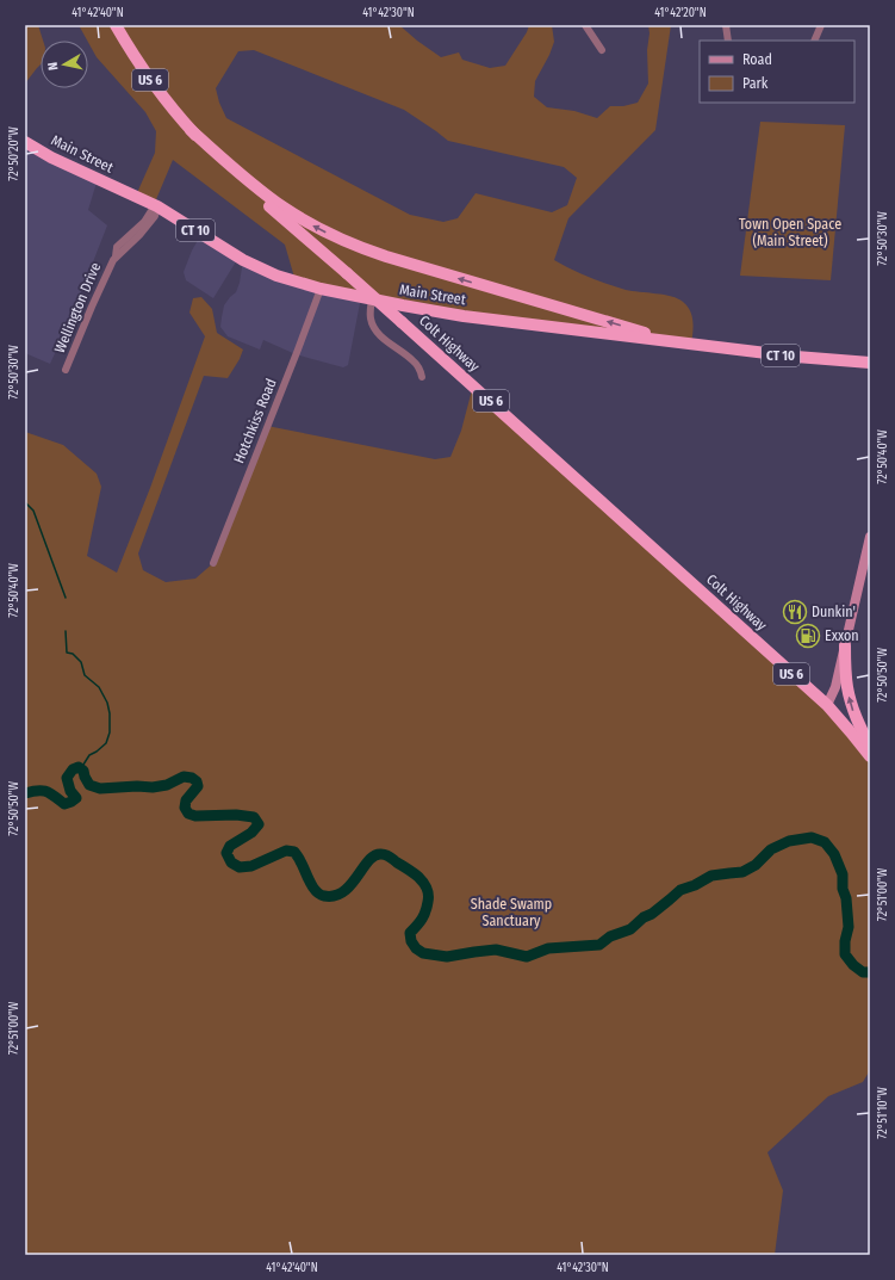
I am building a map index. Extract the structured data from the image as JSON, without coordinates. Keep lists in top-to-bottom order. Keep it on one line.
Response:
{"streets":{"highway":["US 6","Main Street","CT 10","Colt Highway"],"street":["Wellington Drive","Hotchkiss Road"]},"crossings":[["US 6","Colt Highway"],["Main Street","Wellington Drive"],["Main Street","Hotchkiss Road"]],"parks":["Town Open Space (Main Street)","Shade Swamp Sanctuary"],"places":{"restaurant":["Dunkin'"],"fuel station":["Exxon"]},"legend":["Road","Park"],"north":"left","coordinates":["41°42'40\"N","41°42'30\"N","41°42'20\"N","72°50'20\"W","72°50'30\"W","72°50'40\"W","72°50'50\"W","72°51'00\"W","72°51'10\"W"]}
